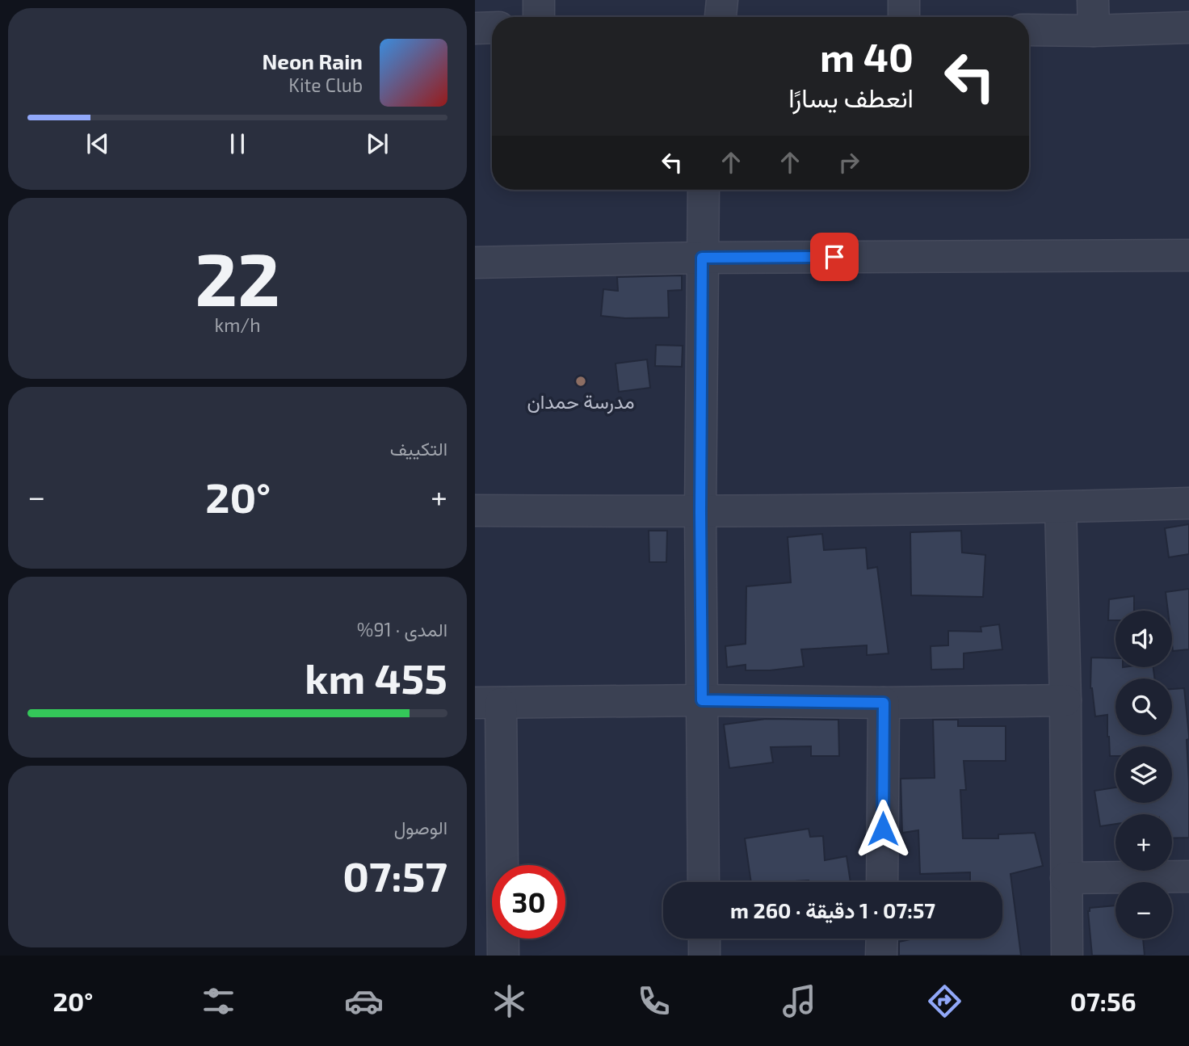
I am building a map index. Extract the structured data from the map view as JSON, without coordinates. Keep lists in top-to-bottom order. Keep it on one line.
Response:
{"places":["مدرسة حمدان"],"page":{"turn":["40 m","انعطف يسارًا"],"song":["Neon Rain","Kite Club"],"tile":[["22","km/h"],"التكييف",["المدى · 91%","455 km"],["الوصول","07:57"]],"heat":["−","20°","+"],"map_buttons":["+","−"],"limit":"30","trip":"07:57 · 1 دقيقة · 260 m","tabs":["07:56","20°"]}}
